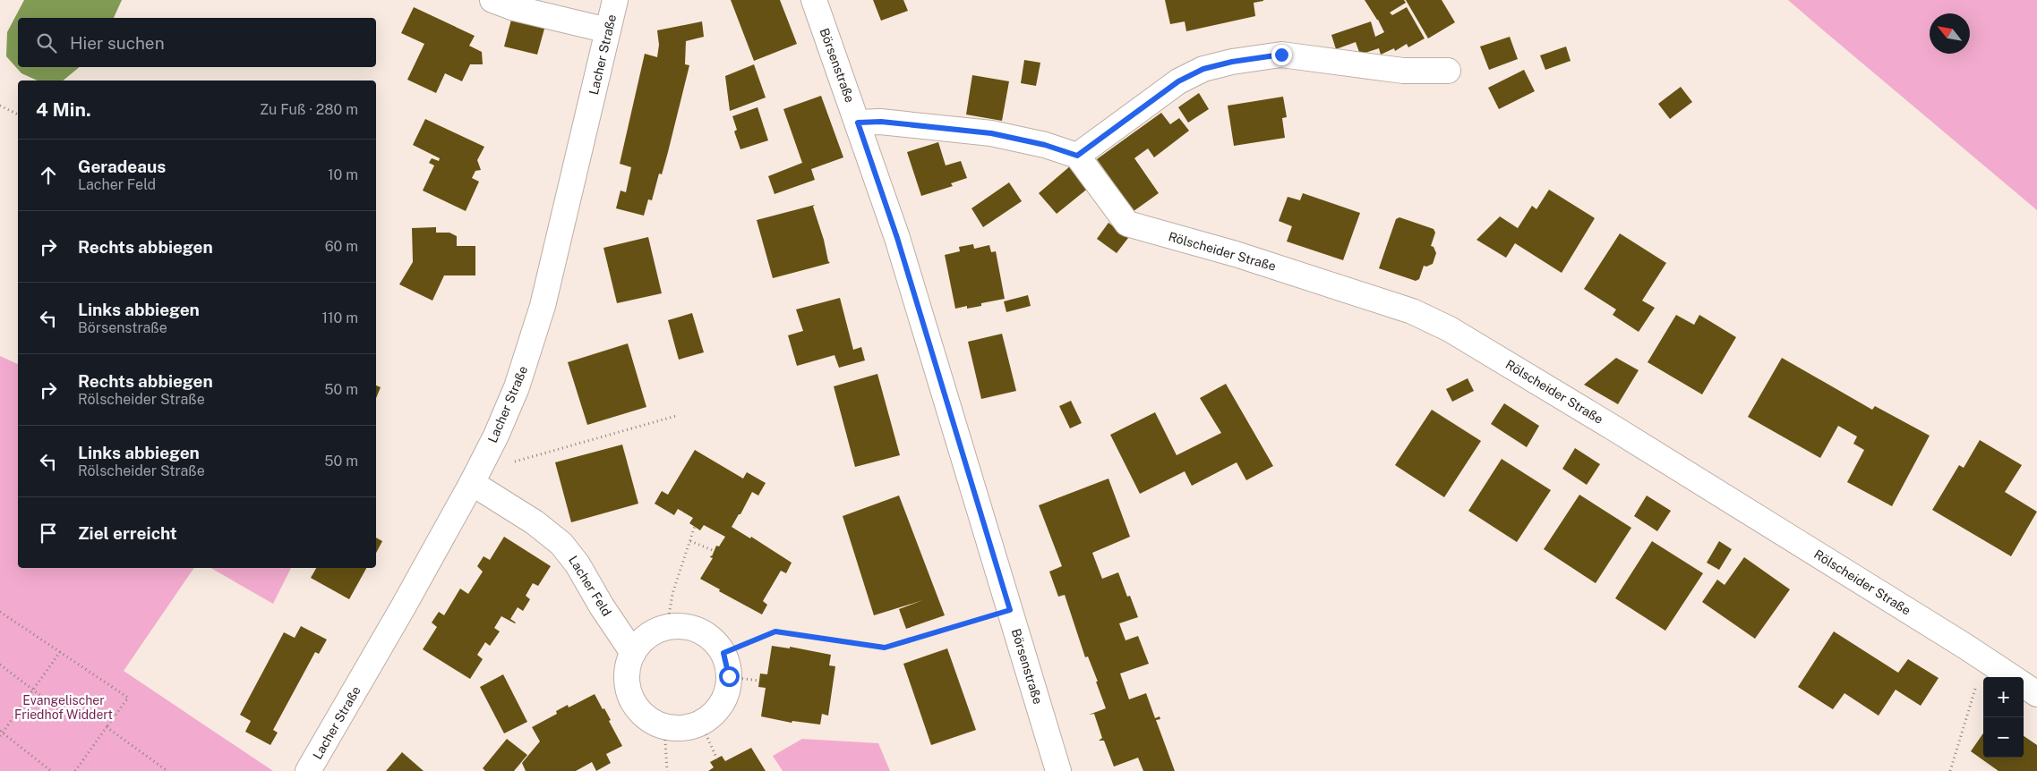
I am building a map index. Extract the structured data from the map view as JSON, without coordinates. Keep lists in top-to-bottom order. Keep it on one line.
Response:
{"streets":{"street":["Lacher Straße","Börsenstraße","Rölscheider Straße","Lacher Feld"]},"crossings":[["Lacher Straße","Lacher Feld"]],"parks":["Evangelischer Friedhof Widdert"],"north":"top left","page":{"search":"Hier suchen","heading":["4 Min.","Zu Fuß · 280 m"],"list":[["Geradeaus","Lacher Feld","10 m"],["Rechts abbiegen","60 m"],["Links abbiegen","Börsenstraße","110 m"],["Rechts abbiegen","Rölscheider Straße","50 m"],["Links abbiegen","Rölscheider Straße","50 m"],"Ziel erreicht"],"map_buttons":["+","−"]}}
